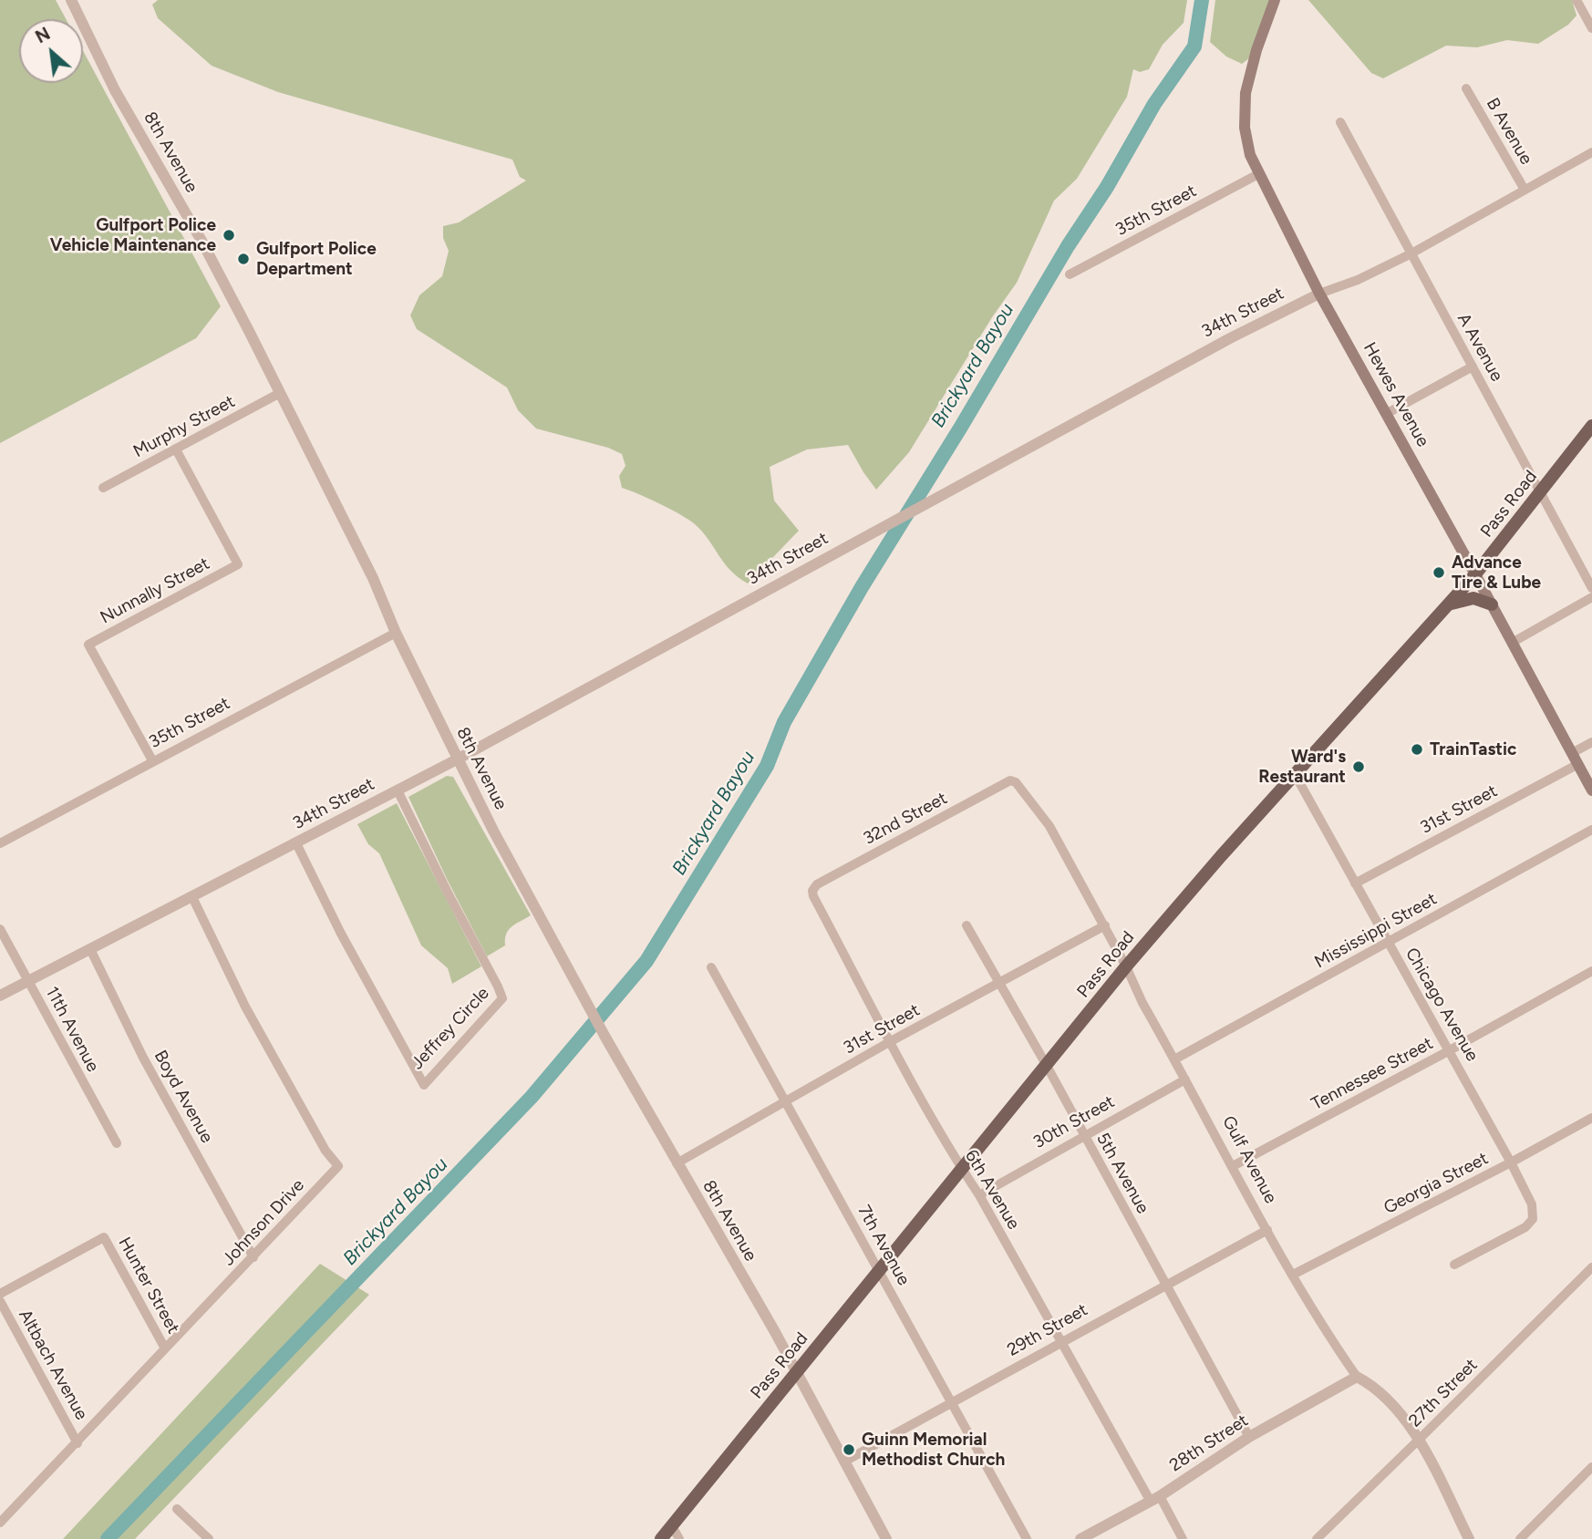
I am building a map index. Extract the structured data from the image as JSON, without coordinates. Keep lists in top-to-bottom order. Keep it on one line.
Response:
{"streets":{"main road":["Hewes Avenue","Pass Road"],"street":["B Avenue","8th Avenue","35th Street","34th Street","A Avenue","Murphy Street","Nunnally Street","31st Street","32nd Street","Mississippi Street","Chicago Avenue","Jeffrey Circle","11th Avenue","Tennessee Street","Boyd Avenue","30th Street","Gulf Avenue","5th Avenue","Georgia Street","6th Avenue","Johnson Drive","7th Avenue","Hunter Street","29th Street","Altbach Avenue","27th Street","28th Street"]},"crossings":[["B Avenue","34th Street"],["8th Avenue","35th Street"],["8th Avenue","34th Street"],["8th Avenue","Murphy Street"],["8th Avenue","Pass Road"],["8th Avenue","31st Street"],["8th Avenue","29th Street"],["35th Street","Hewes Avenue"],["35th Street","Nunnally Street"],["34th Street","A Avenue"],["34th Street","Hewes Avenue"],["34th Street","Jeffrey Circle"],["34th Street","11th Avenue"],["34th Street","Boyd Avenue"],["34th Street","Johnson Drive"],["A Avenue","Pass Road"],["Hewes Avenue","Pass Road"],["Hewes Avenue","31st Street"],["Murphy Street","Nunnally Street"],["Pass Road","Chicago Avenue"],["Pass Road","Gulf Avenue"],["Pass Road","5th Avenue"],["Pass Road","6th Avenue"],["Pass Road","7th Avenue"],["31st Street","Chicago Avenue"],["31st Street","Gulf Avenue"],["31st Street","5th Avenue"],["31st Street","6th Avenue"],["31st Street","7th Avenue"],["32nd Street","Gulf Avenue"],["32nd Street","6th Avenue"],["Mississippi Street","Chicago Avenue"],["Mississippi Street","Gulf Avenue"],["Chicago Avenue","Tennessee Street"],["Chicago Avenue","Georgia Street"],["Tennessee Street","Gulf Avenue"],["Boyd Avenue","Johnson Drive"],["30th Street","Gulf Avenue"],["30th Street","5th Avenue"],["30th Street","6th Avenue"],["Gulf Avenue","Georgia Street"],["Gulf Avenue","29th Street"],["Gulf Avenue","27th Street"],["Gulf Avenue","28th Street"],["5th Avenue","29th Street"],["5th Avenue","28th Street"],["6th Avenue","29th Street"],["6th Avenue","28th Street"],["Johnson Drive","Hunter Street"],["Johnson Drive","Altbach Avenue"],["7th Avenue","29th Street"]],"water":["Brickyard Bayou"],"places":["Gulfport Police Vehicle Maintenance","Gulfport Police Department","Advance Tire & Lube","TrainTastic","Ward's Restaurant","Guinn Memorial Methodist Church"],"north":"top left"}
